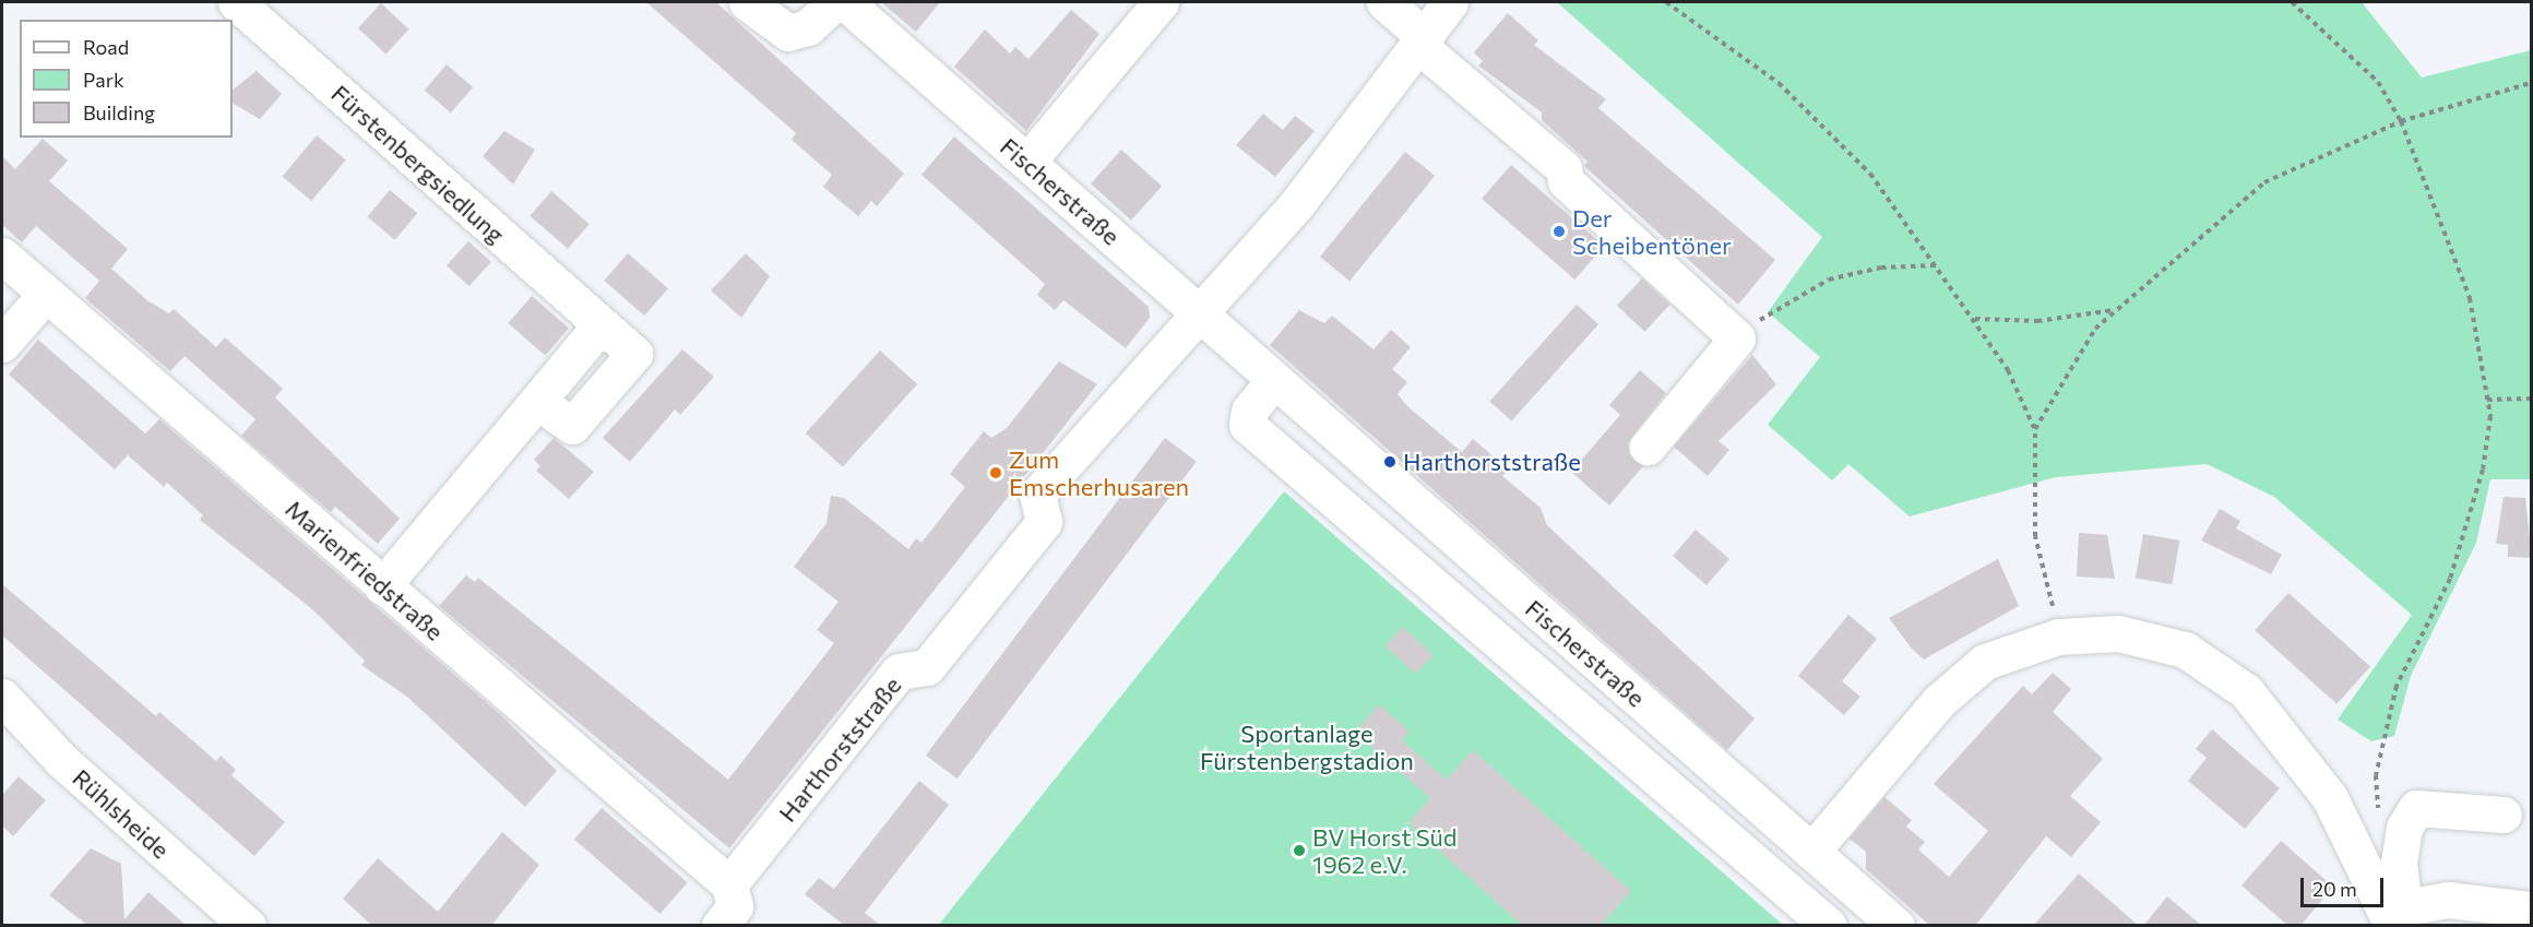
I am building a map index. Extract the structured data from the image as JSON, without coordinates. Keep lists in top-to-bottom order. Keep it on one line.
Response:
{"streets":{"street":["Fürstenbergsiedlung","Fischerstraße","Marienfriedstraße","Harthorststraße","Rühlsheide"]},"crossings":[["Fürstenbergsiedlung","Marienfriedstraße"],["Fischerstraße","Harthorststraße"],["Marienfriedstraße","Harthorststraße"]],"parks":["Sportanlage Fürstenbergstadion"],"places":["Der Scheibentöner","Harthorststraße","Zum Emscherhusaren","BV Horst Süd 1962 e.V."],"legend":["Road","Park","Building"],"scale_bar":"20 m"}
